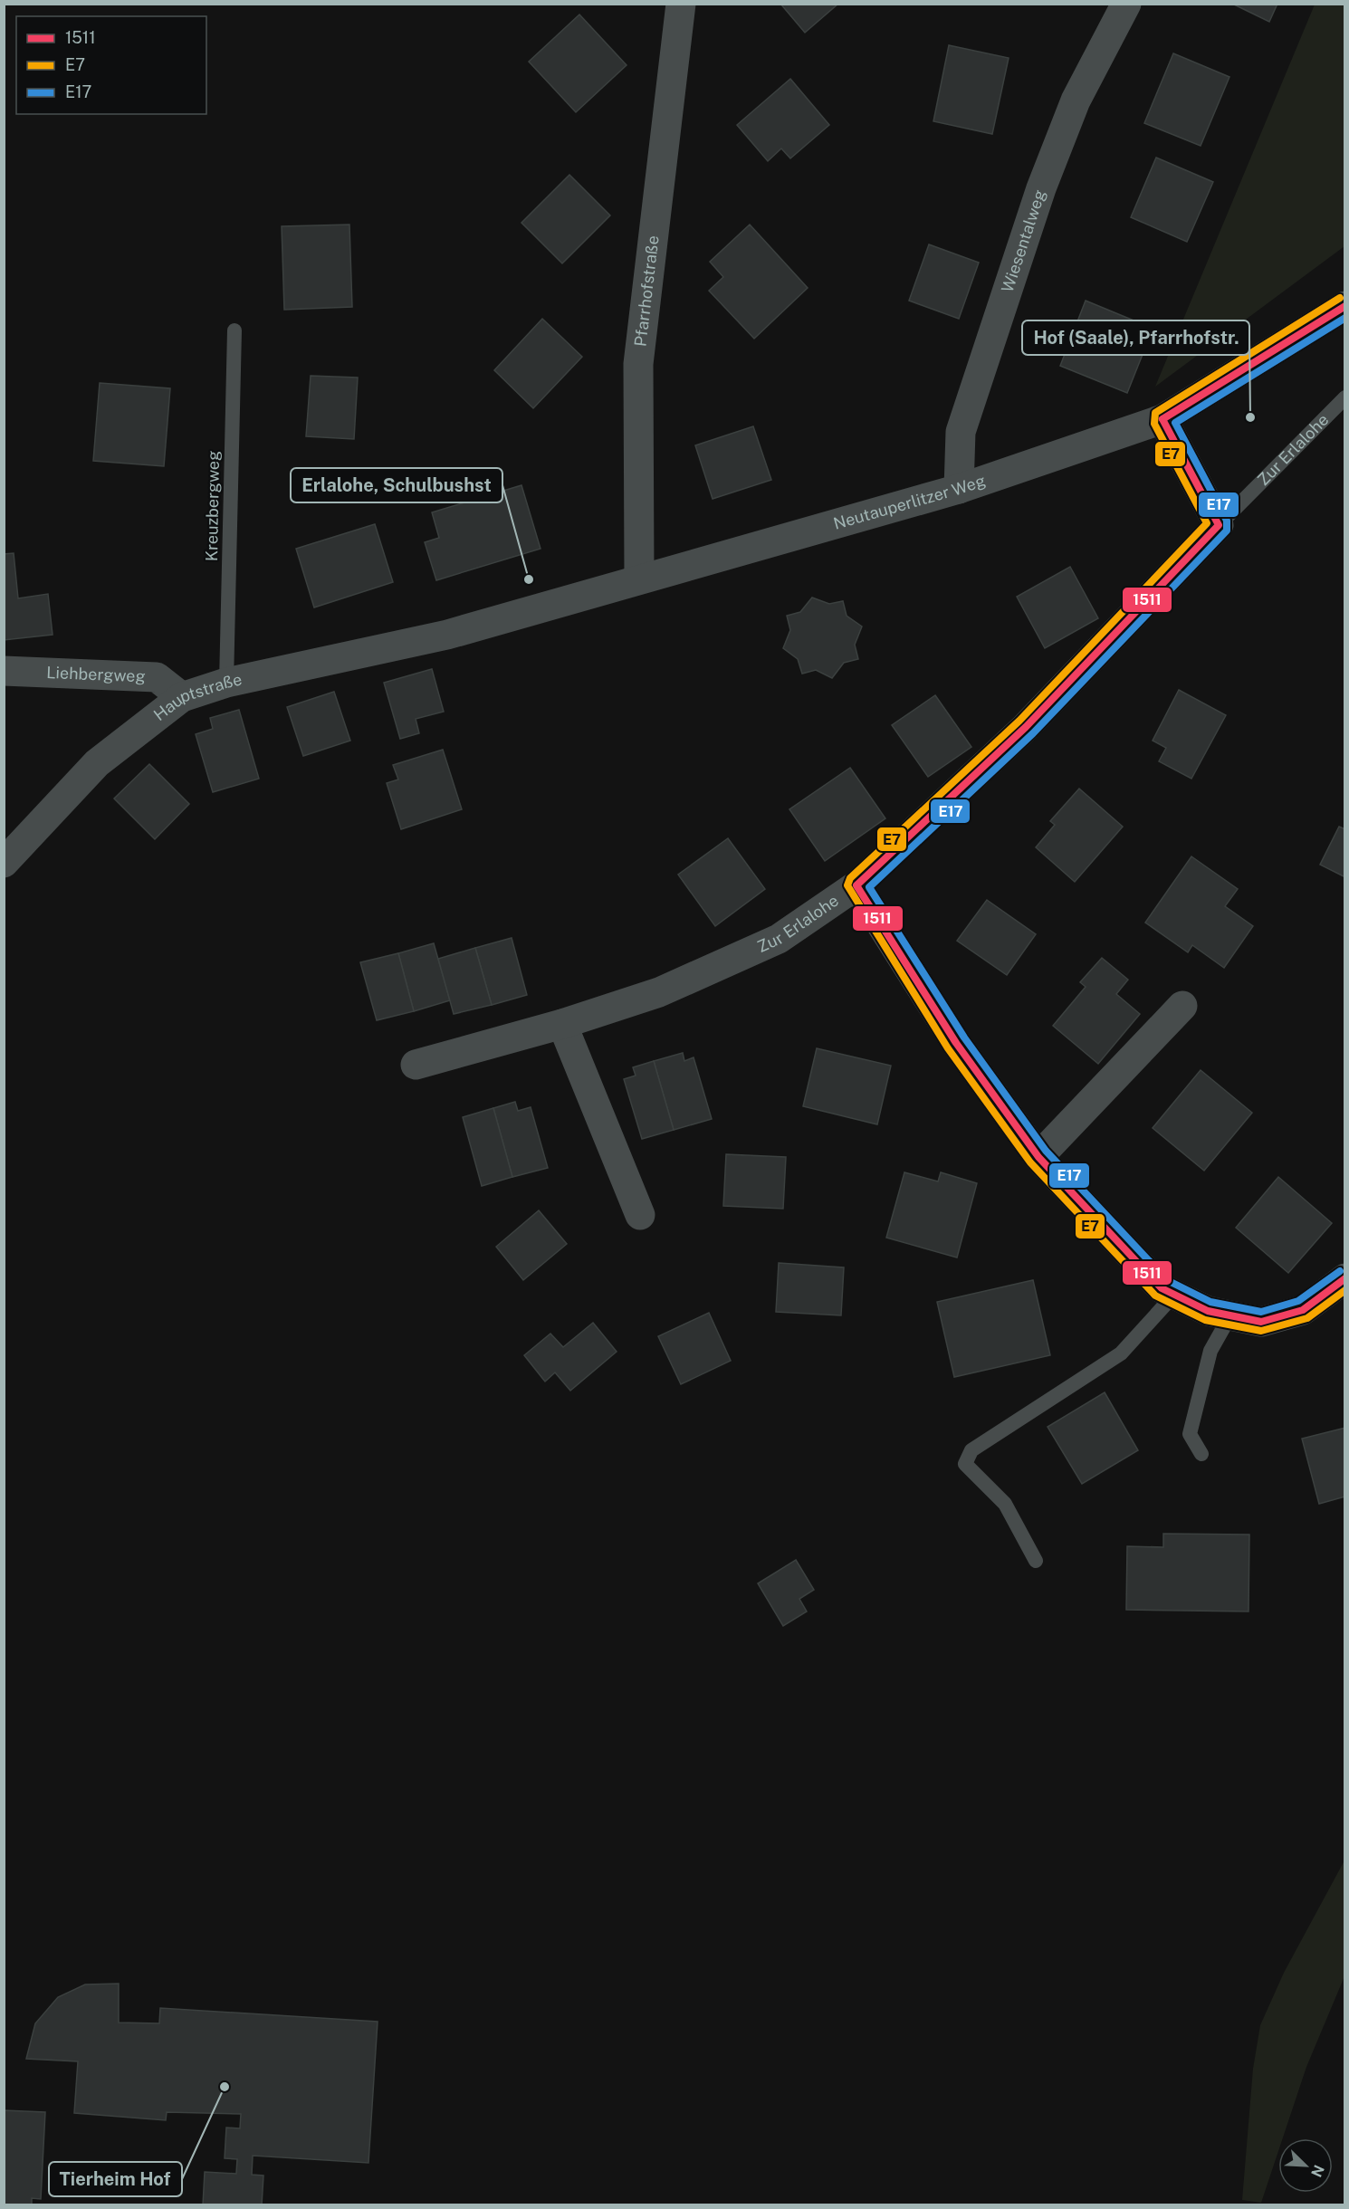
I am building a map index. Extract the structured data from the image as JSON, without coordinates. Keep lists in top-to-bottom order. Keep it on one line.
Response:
{"streets":{"street":["Wiesentalweg","Pfarrhofstraße","Zur Erlalohe","Neutauperlitzer Weg","Liehbergweg","Hauptstraße"],"lane":["Kreuzbergweg"]},"crossings":[["Wiesentalweg","Neutauperlitzer Weg"],["Pfarrhofstraße","Neutauperlitzer Weg"],["Neutauperlitzer Weg","Hauptstraße"],["Kreuzbergweg","Hauptstraße"],["Liehbergweg","Hauptstraße"]],"places":["Hof (Saale), Pfarrhofstr.","Erlalohe, Schulbushst","Tierheim Hof"],"lines":["transit line E7","transit line 1511","transit line E17"],"legend":["1511","E7","E17"],"north":"bottom right"}
